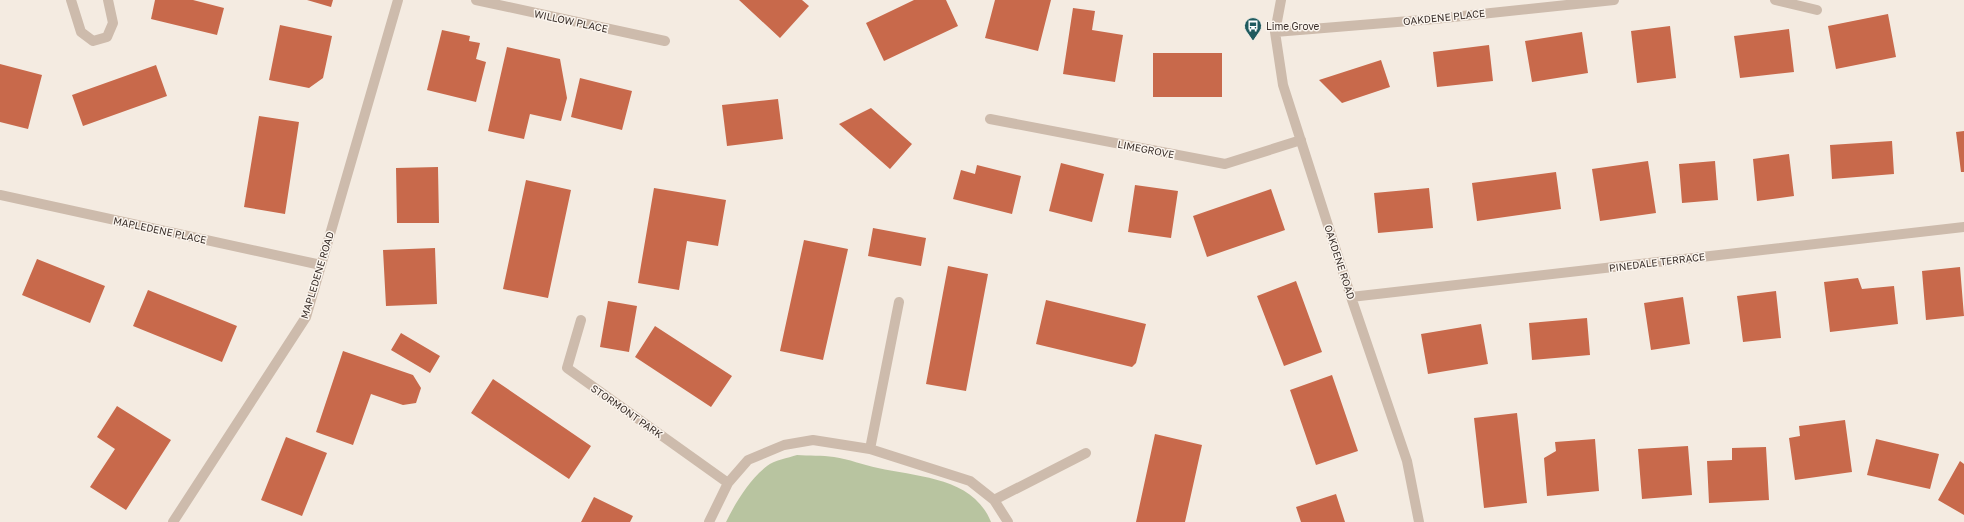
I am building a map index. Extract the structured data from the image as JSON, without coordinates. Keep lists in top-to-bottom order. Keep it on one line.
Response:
{"streets":{"street":["OAKDENE PLACE","WILLOW PLACE","LIMEGROVE","MAPLEDENE PLACE","OAKDENE ROAD","PINEDALE TERRACE","MAPLEDENE ROAD","STORMONT PARK"]},"crossings":[["OAKDENE PLACE","OAKDENE ROAD"],["LIMEGROVE","OAKDENE ROAD"],["MAPLEDENE PLACE","MAPLEDENE ROAD"],["OAKDENE ROAD","PINEDALE TERRACE"]],"places":{"bus stop":["Lime Grove"]}}
